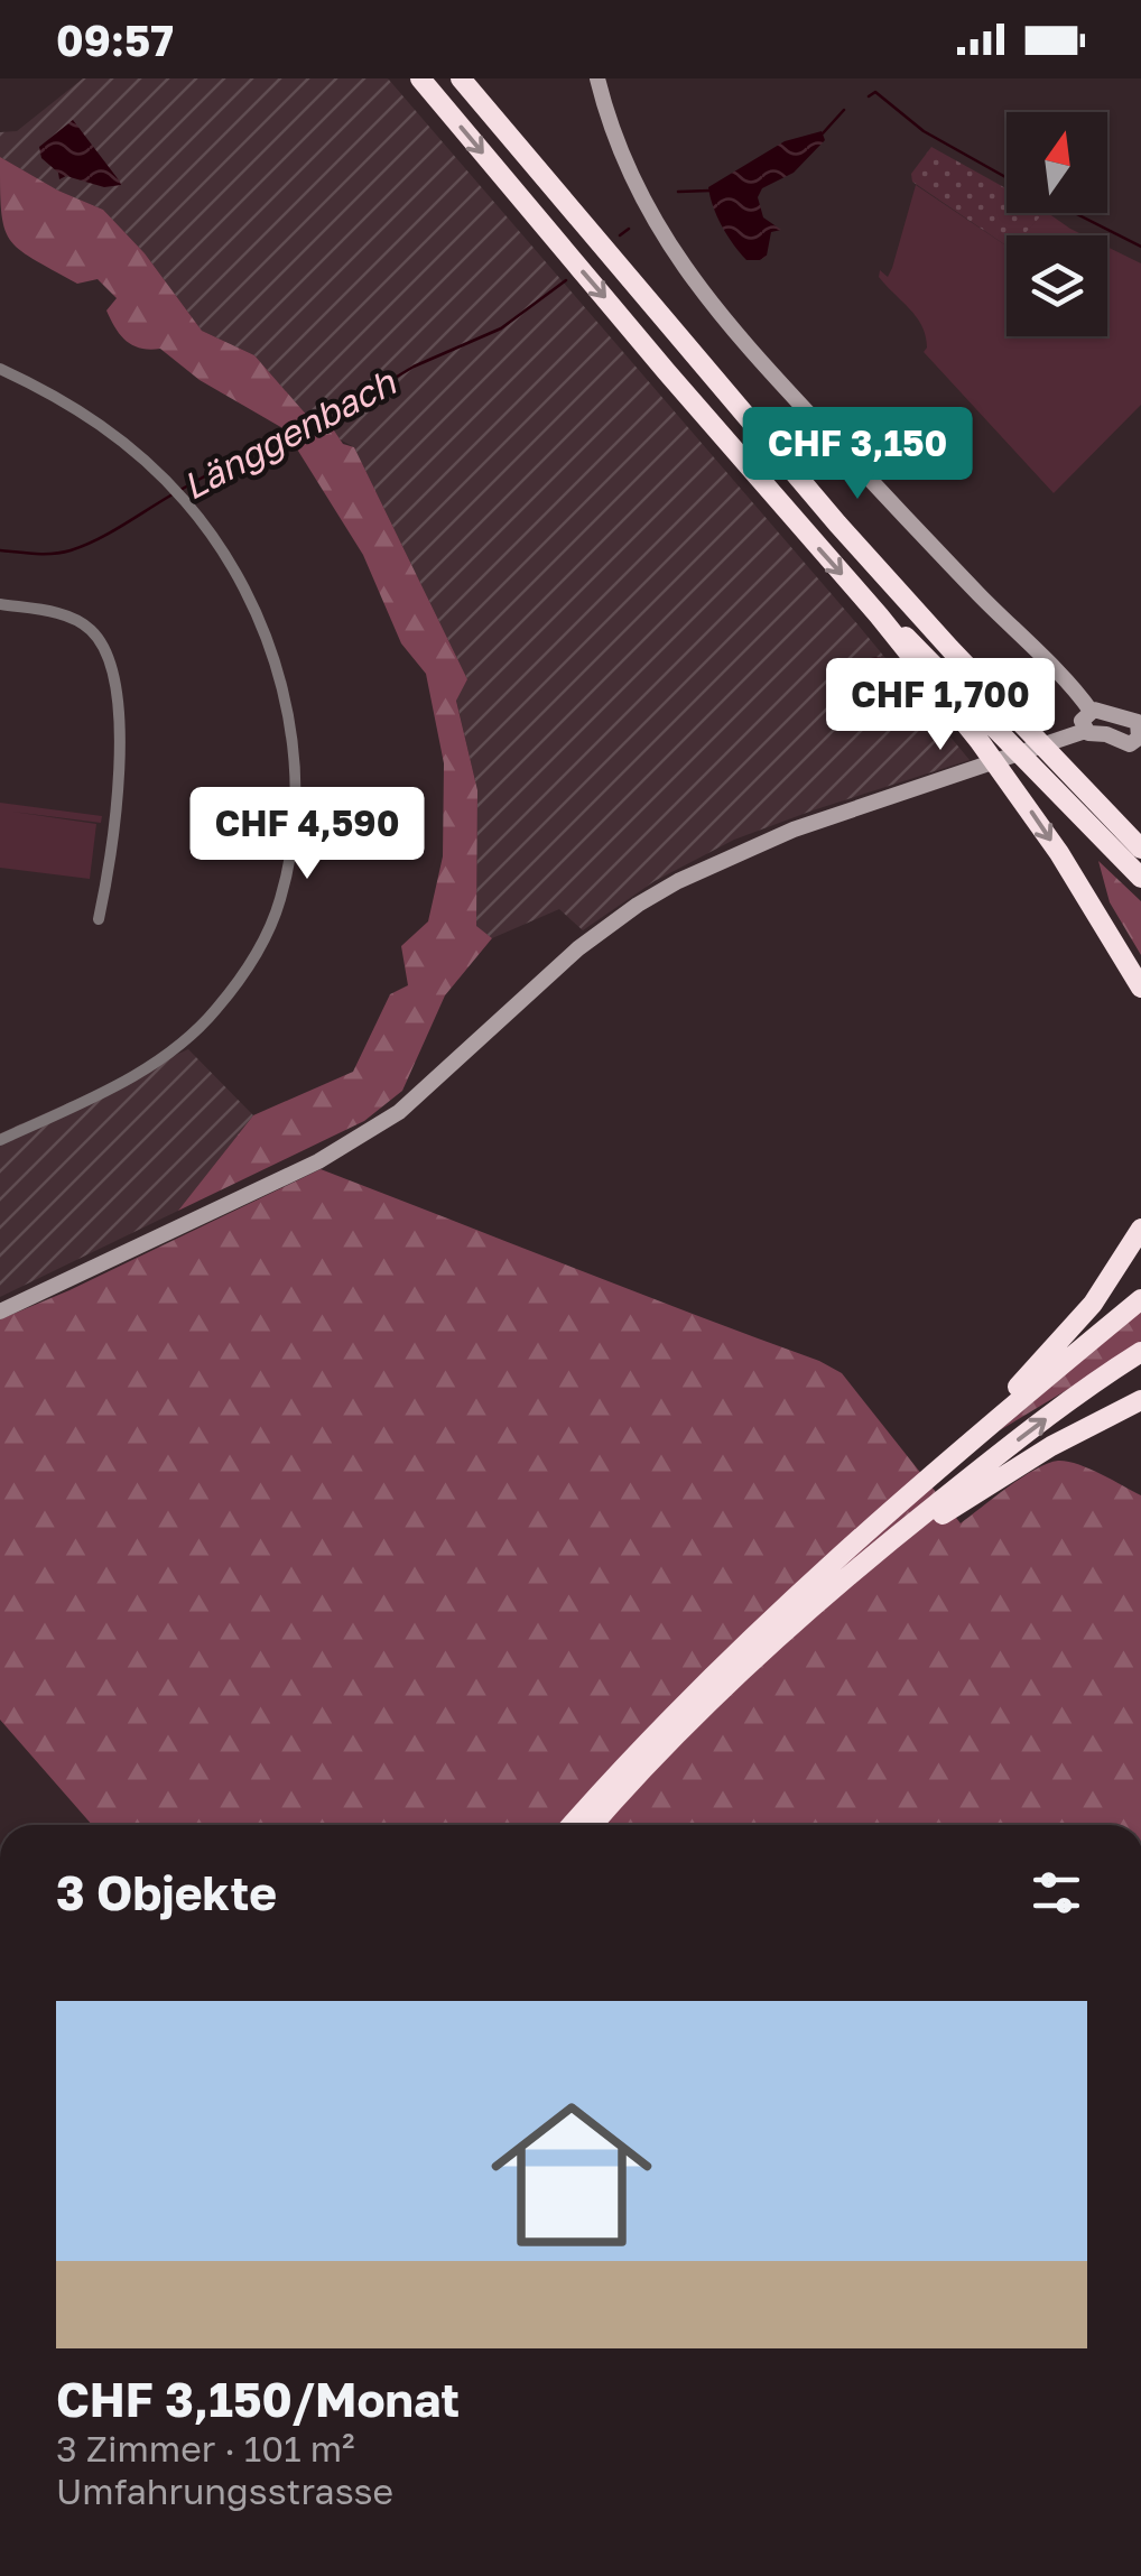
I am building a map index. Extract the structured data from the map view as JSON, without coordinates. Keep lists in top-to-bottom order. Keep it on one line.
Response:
{"water":["Länggenbach"],"north":"top","page":{"status":"09:57","price":["CHF 3,150","CHF 1,700","CHF 4,590"],"heading":"3 Objekte","list":[{"name":"CHF 3,150/Monat","note":"3 Zimmer · 101 m² · Umfahrungsstrasse"}]}}
